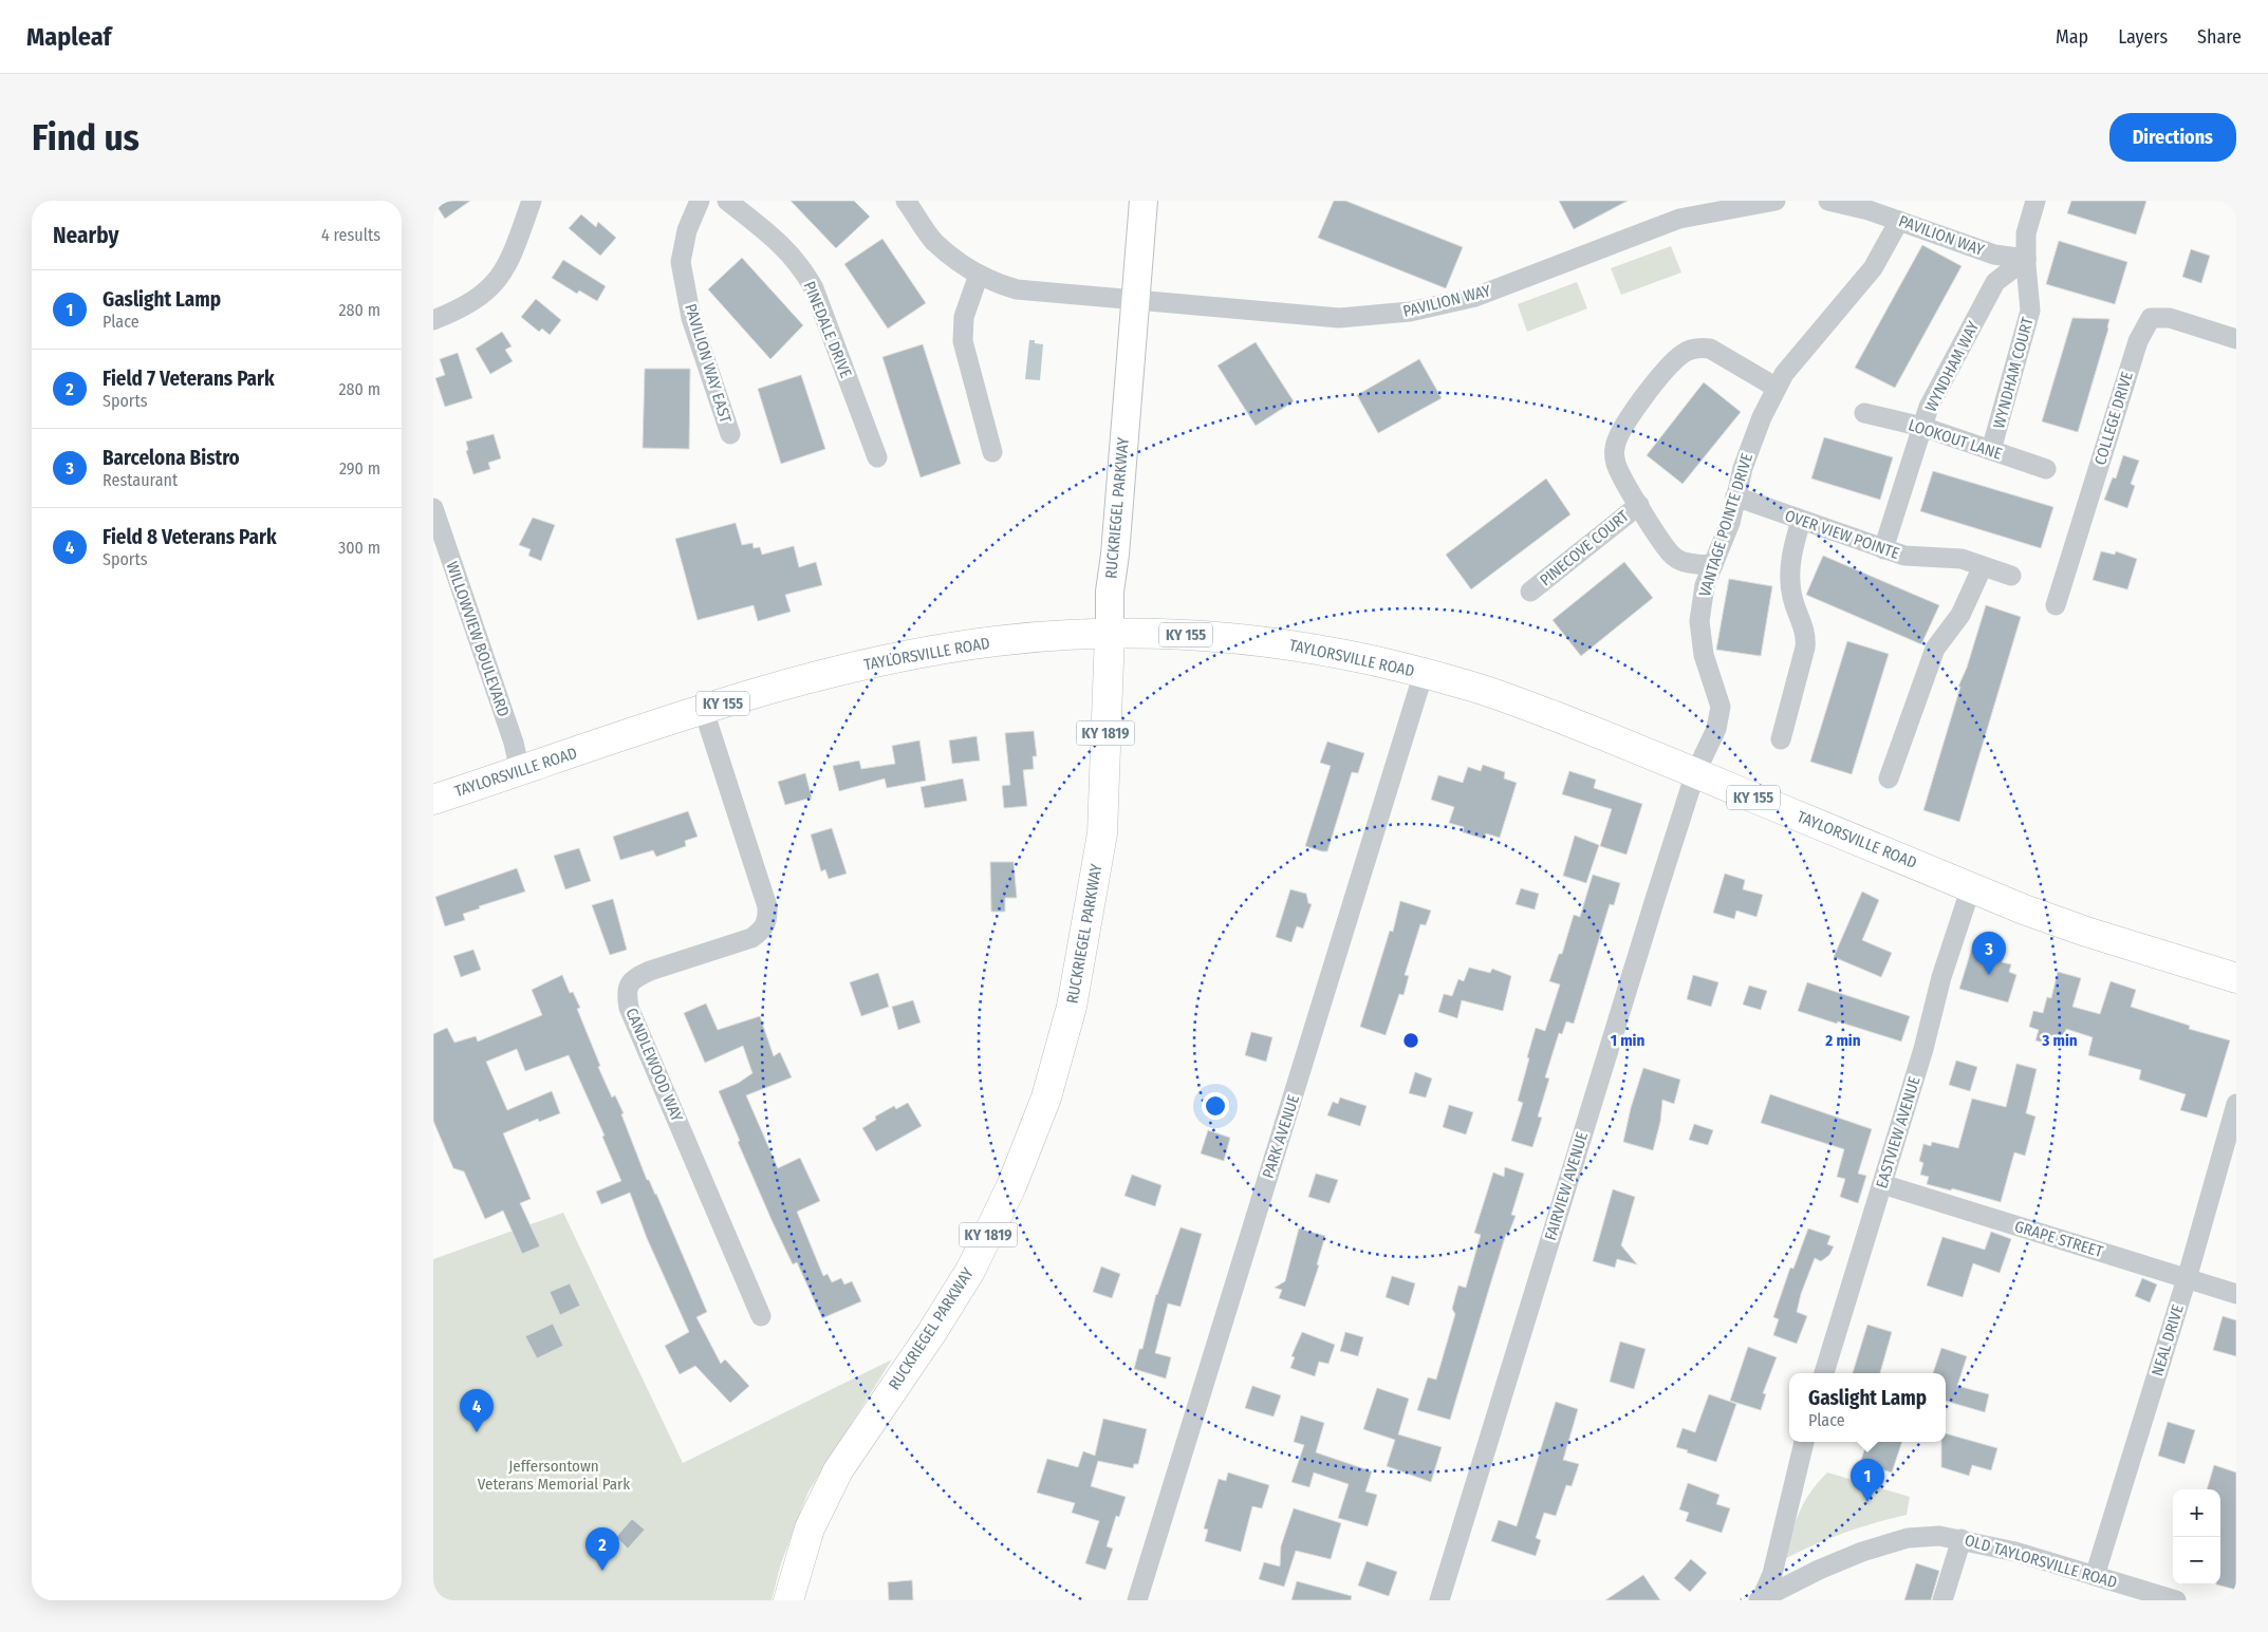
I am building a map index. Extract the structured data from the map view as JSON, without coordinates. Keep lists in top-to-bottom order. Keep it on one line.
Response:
{"streets":{"main road":["RUCKRIEGEL PARKWAY","KY 155","TAYLORSVILLE ROAD","KY 1819"],"street":["PAVILION WAY","PINEDALE DRIVE","PAVILION WAY EAST","WYNDHAM WAY","WYNDHAM COURT","COLLEGE DRIVE","LOOKOUT LANE","VANTAGE POINTE DRIVE","OVER VIEW POINTE","PINECOVE COURT","WILLOWVIEW BOULEVARD","CANDLEWOOD WAY","EASTVIEW AVENUE","PARK AVENUE","FAIRVIEW AVENUE","GRAPE STREET","NEAL DRIVE","OLD TAYLORSVILLE ROAD"]},"crossings":[["PAVILION WAY","WYNDHAM WAY"],["PAVILION WAY","WYNDHAM COURT"],["PAVILION WAY","RUCKRIEGEL PARKWAY"],["PAVILION WAY","VANTAGE POINTE DRIVE"],["WYNDHAM WAY","WYNDHAM COURT"],["WYNDHAM WAY","LOOKOUT LANE"],["WYNDHAM WAY","OVER VIEW POINTE"],["WYNDHAM COURT","LOOKOUT LANE"],["RUCKRIEGEL PARKWAY","TAYLORSVILLE ROAD"],["VANTAGE POINTE DRIVE","OVER VIEW POINTE"],["VANTAGE POINTE DRIVE","TAYLORSVILLE ROAD"],["VANTAGE POINTE DRIVE","FAIRVIEW AVENUE"],["WILLOWVIEW BOULEVARD","TAYLORSVILLE ROAD"],["TAYLORSVILLE ROAD","CANDLEWOOD WAY"],["TAYLORSVILLE ROAD","EASTVIEW AVENUE"],["TAYLORSVILLE ROAD","PARK AVENUE"],["TAYLORSVILLE ROAD","FAIRVIEW AVENUE"],["EASTVIEW AVENUE","GRAPE STREET"],["GRAPE STREET","NEAL DRIVE"],["NEAL DRIVE","OLD TAYLORSVILLE ROAD"]],"parks":["Jeffersontown Veterans Memorial Park"],"page":{"header":"Mapleaf","nav":["Map","Layers","Share"],"buttons":"Directions","title":"Find us","heading":["Nearby","4 results"],"list":[{"mark":"1","name":"Gaslight Lamp","note":"Place","value":"280 m"},{"mark":"2","name":"Field 7 Veterans Park","note":"Sports","value":"280 m"},{"mark":"3","name":"Barcelona Bistro","note":"Restaurant","value":"290 m"},{"mark":"4","name":"Field 8 Veterans Park","note":"Sports","value":"300 m"}],"pins":["3","4","1","2"],"popup":["Gaslight Lamp","Place"],"map_buttons":["+","−"]},"rings":["1 min","2 min","3 min"]}
